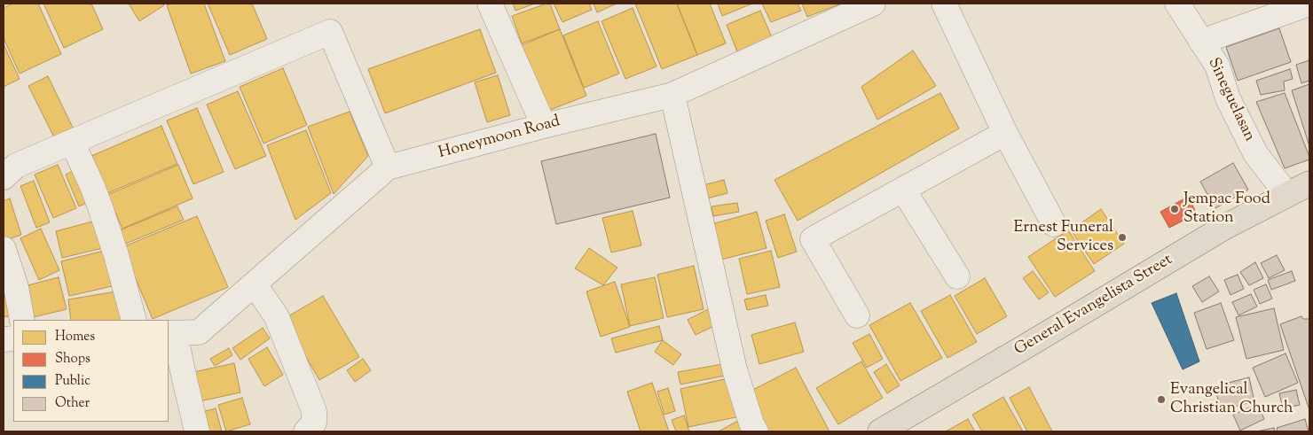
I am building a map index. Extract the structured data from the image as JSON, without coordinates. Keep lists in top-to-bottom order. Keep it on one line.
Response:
{"streets":{"main road":["General Evangelista Street"],"street":["Sineguelasan","Honeymoon Road"]},"crossings":[["Sineguelasan","General Evangelista Street"]],"places":["Jempac Food Station","Ernest Funeral Services","Evangelical Christian Church"],"legend":["Homes","Shops","Public","Other"]}
